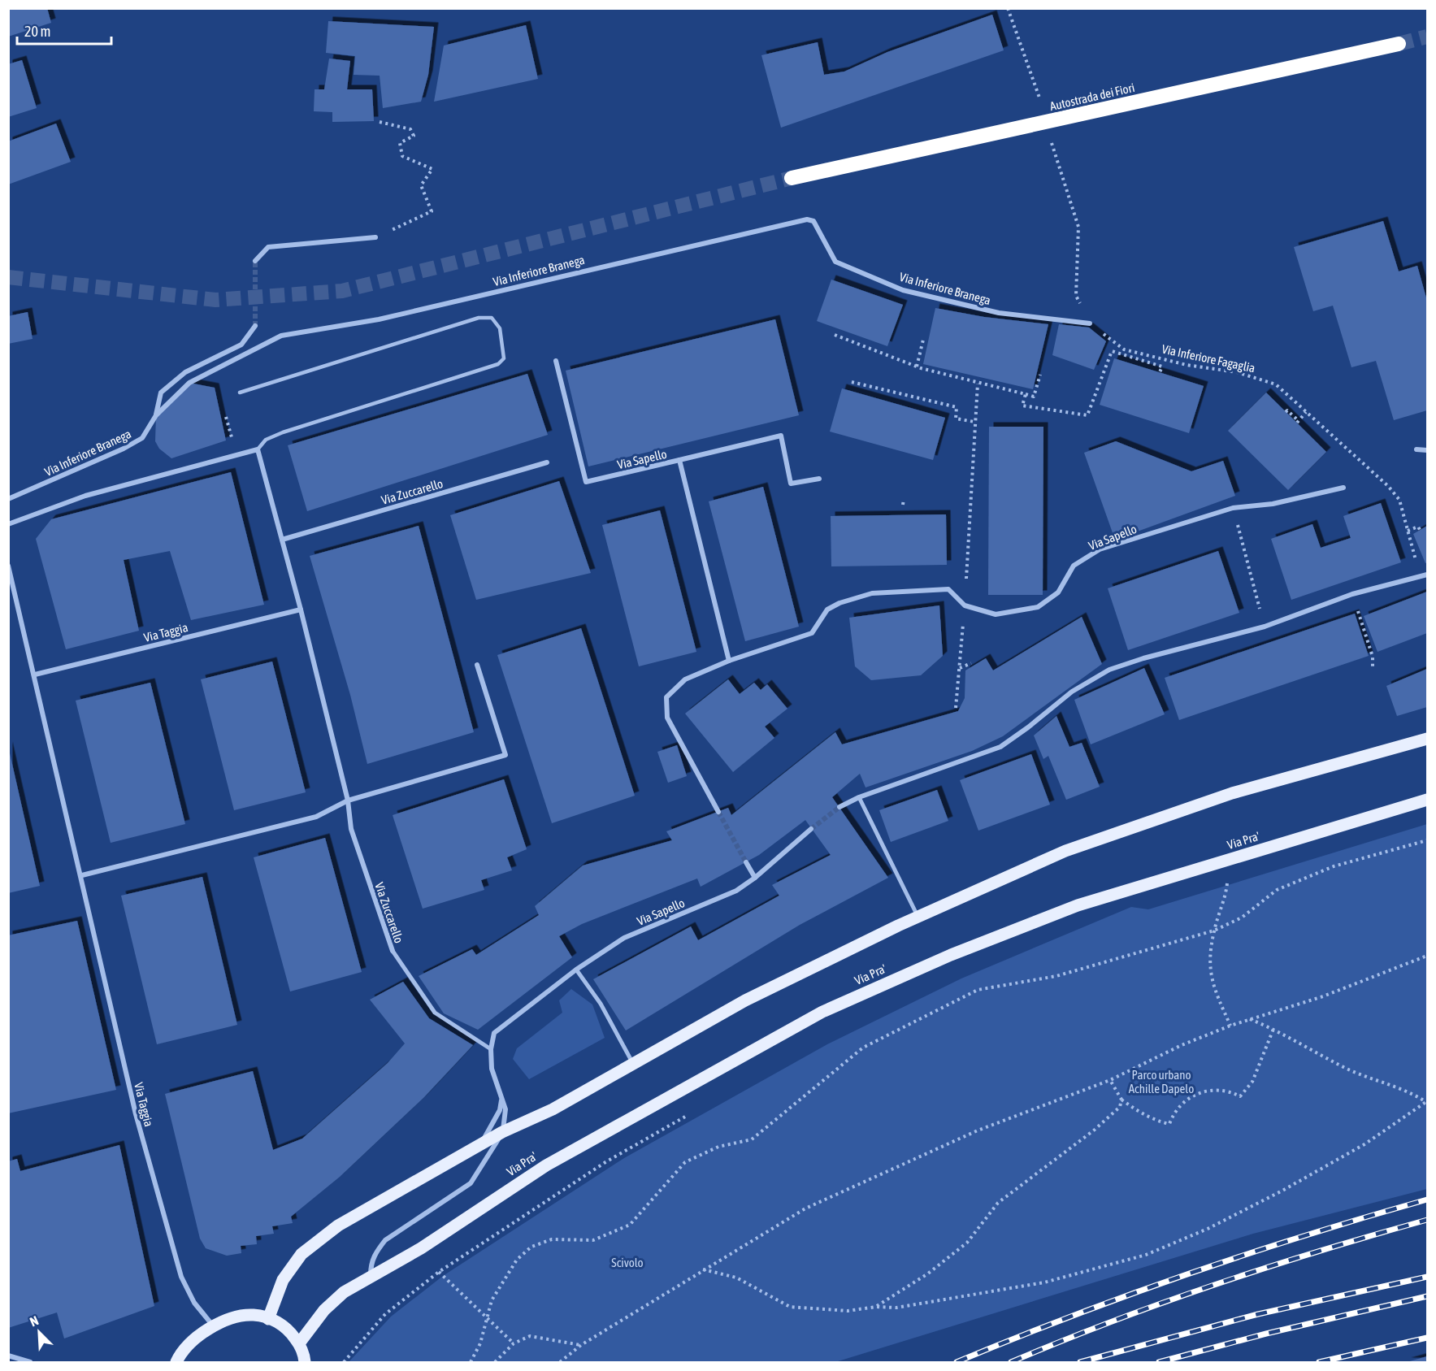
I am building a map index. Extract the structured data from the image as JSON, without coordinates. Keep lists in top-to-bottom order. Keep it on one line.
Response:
{"streets":{"highway":["Autostrada dei Fiori"],"main road":["Via Pra'"],"street":["Via Inferiore Branega","Via Sapello","Via Zuccarello","Via Taggia"],"path":["Via Inferiore Fagaglia"]},"crossings":[["Via Inferiore Branega","Via Inferiore Fagaglia"],["Via Sapello","Via Zuccarello"],["Via Zuccarello","Via Taggia"]],"parks":["Parco urbano Achille Dapelo","Scivolo"],"scale_bar":"20 m","north":"top left"}
